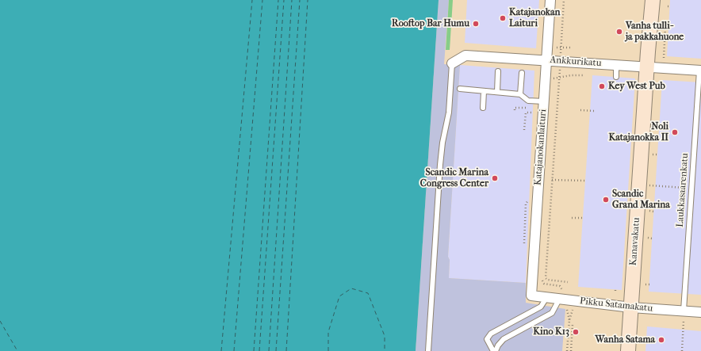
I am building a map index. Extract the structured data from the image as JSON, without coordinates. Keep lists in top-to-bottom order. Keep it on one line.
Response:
{"streets":{"main road":["Kanavakatu"],"street":["Ankkurikatu","Katajanokanlaituri","Pikku Satamakatu"],"lane":["Laukkasaarenkatu"]},"crossings":[["Ankkurikatu","Katajanokanlaituri"],["Ankkurikatu","Laukkasaarenkatu"],["Ankkurikatu","Kanavakatu"],["Katajanokanlaituri","Pikku Satamakatu"],["Laukkasaarenkatu","Pikku Satamakatu"],["Kanavakatu","Pikku Satamakatu"]],"places":["Katajanokan Laituri","Rooftop Bar Humu","Vanha tulli- ja pakkahuone","Key West Pub","Noli Katajanokka II","Scandic Marina Congress Center","Scandic Grand Marina","Kino K13","Wanha Satama"]}
